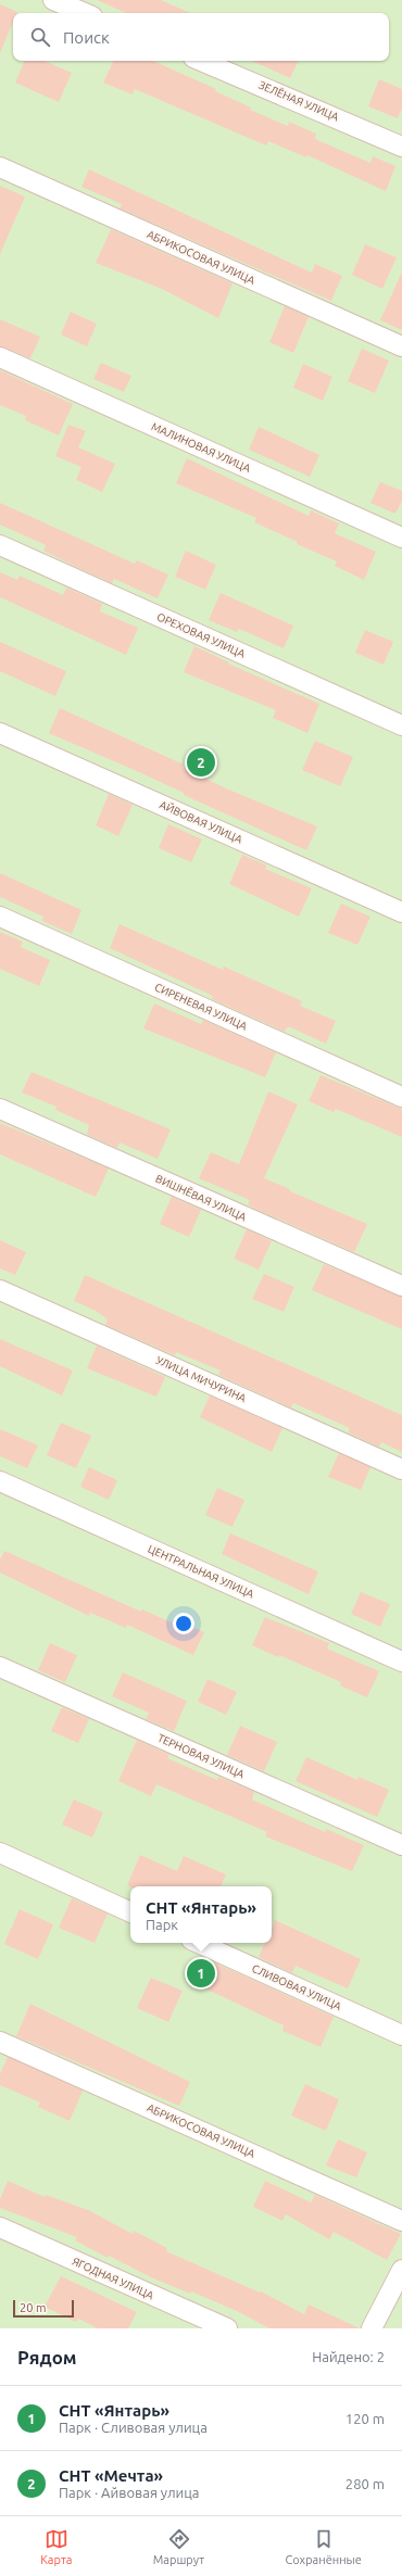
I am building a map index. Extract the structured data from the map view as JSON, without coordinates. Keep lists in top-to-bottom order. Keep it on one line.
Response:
{"streets":{"street":["ЗЕЛЁНАЯ УЛИЦА","АБРИКОСОВАЯ УЛИЦА","МАЛИНОВАЯ УЛИЦА","ОРЕХОВАЯ УЛИЦА","АЙВОВАЯ УЛИЦА","СИРЕНЕВАЯ УЛИЦА","ВИШНЁВАЯ УЛИЦА","УЛИЦА МИЧУРИНА","ЦЕНТРАЛЬНАЯ УЛИЦА","ТЕРНОВАЯ УЛИЦА","СЛИВОВАЯ УЛИЦА","ЯГОДНАЯ УЛИЦА"]},"scale_bar":"20 m","page":{"search":"Поиск","pins":["2","1"],"popup":["СНТ «Янтарь»","Парк"],"scale":"20 m","heading":["Рядом","Найдено: 2"],"list":[{"mark":"1","name":"СНТ «Янтарь»","note":"Парк · Сливовая улица","value":"120 m"},{"mark":"2","name":"СНТ «Мечта»","note":"Парк · Айвовая улица","value":"280 m"}],"nav":["Карта","Маршрут","Сохранённые"]}}
